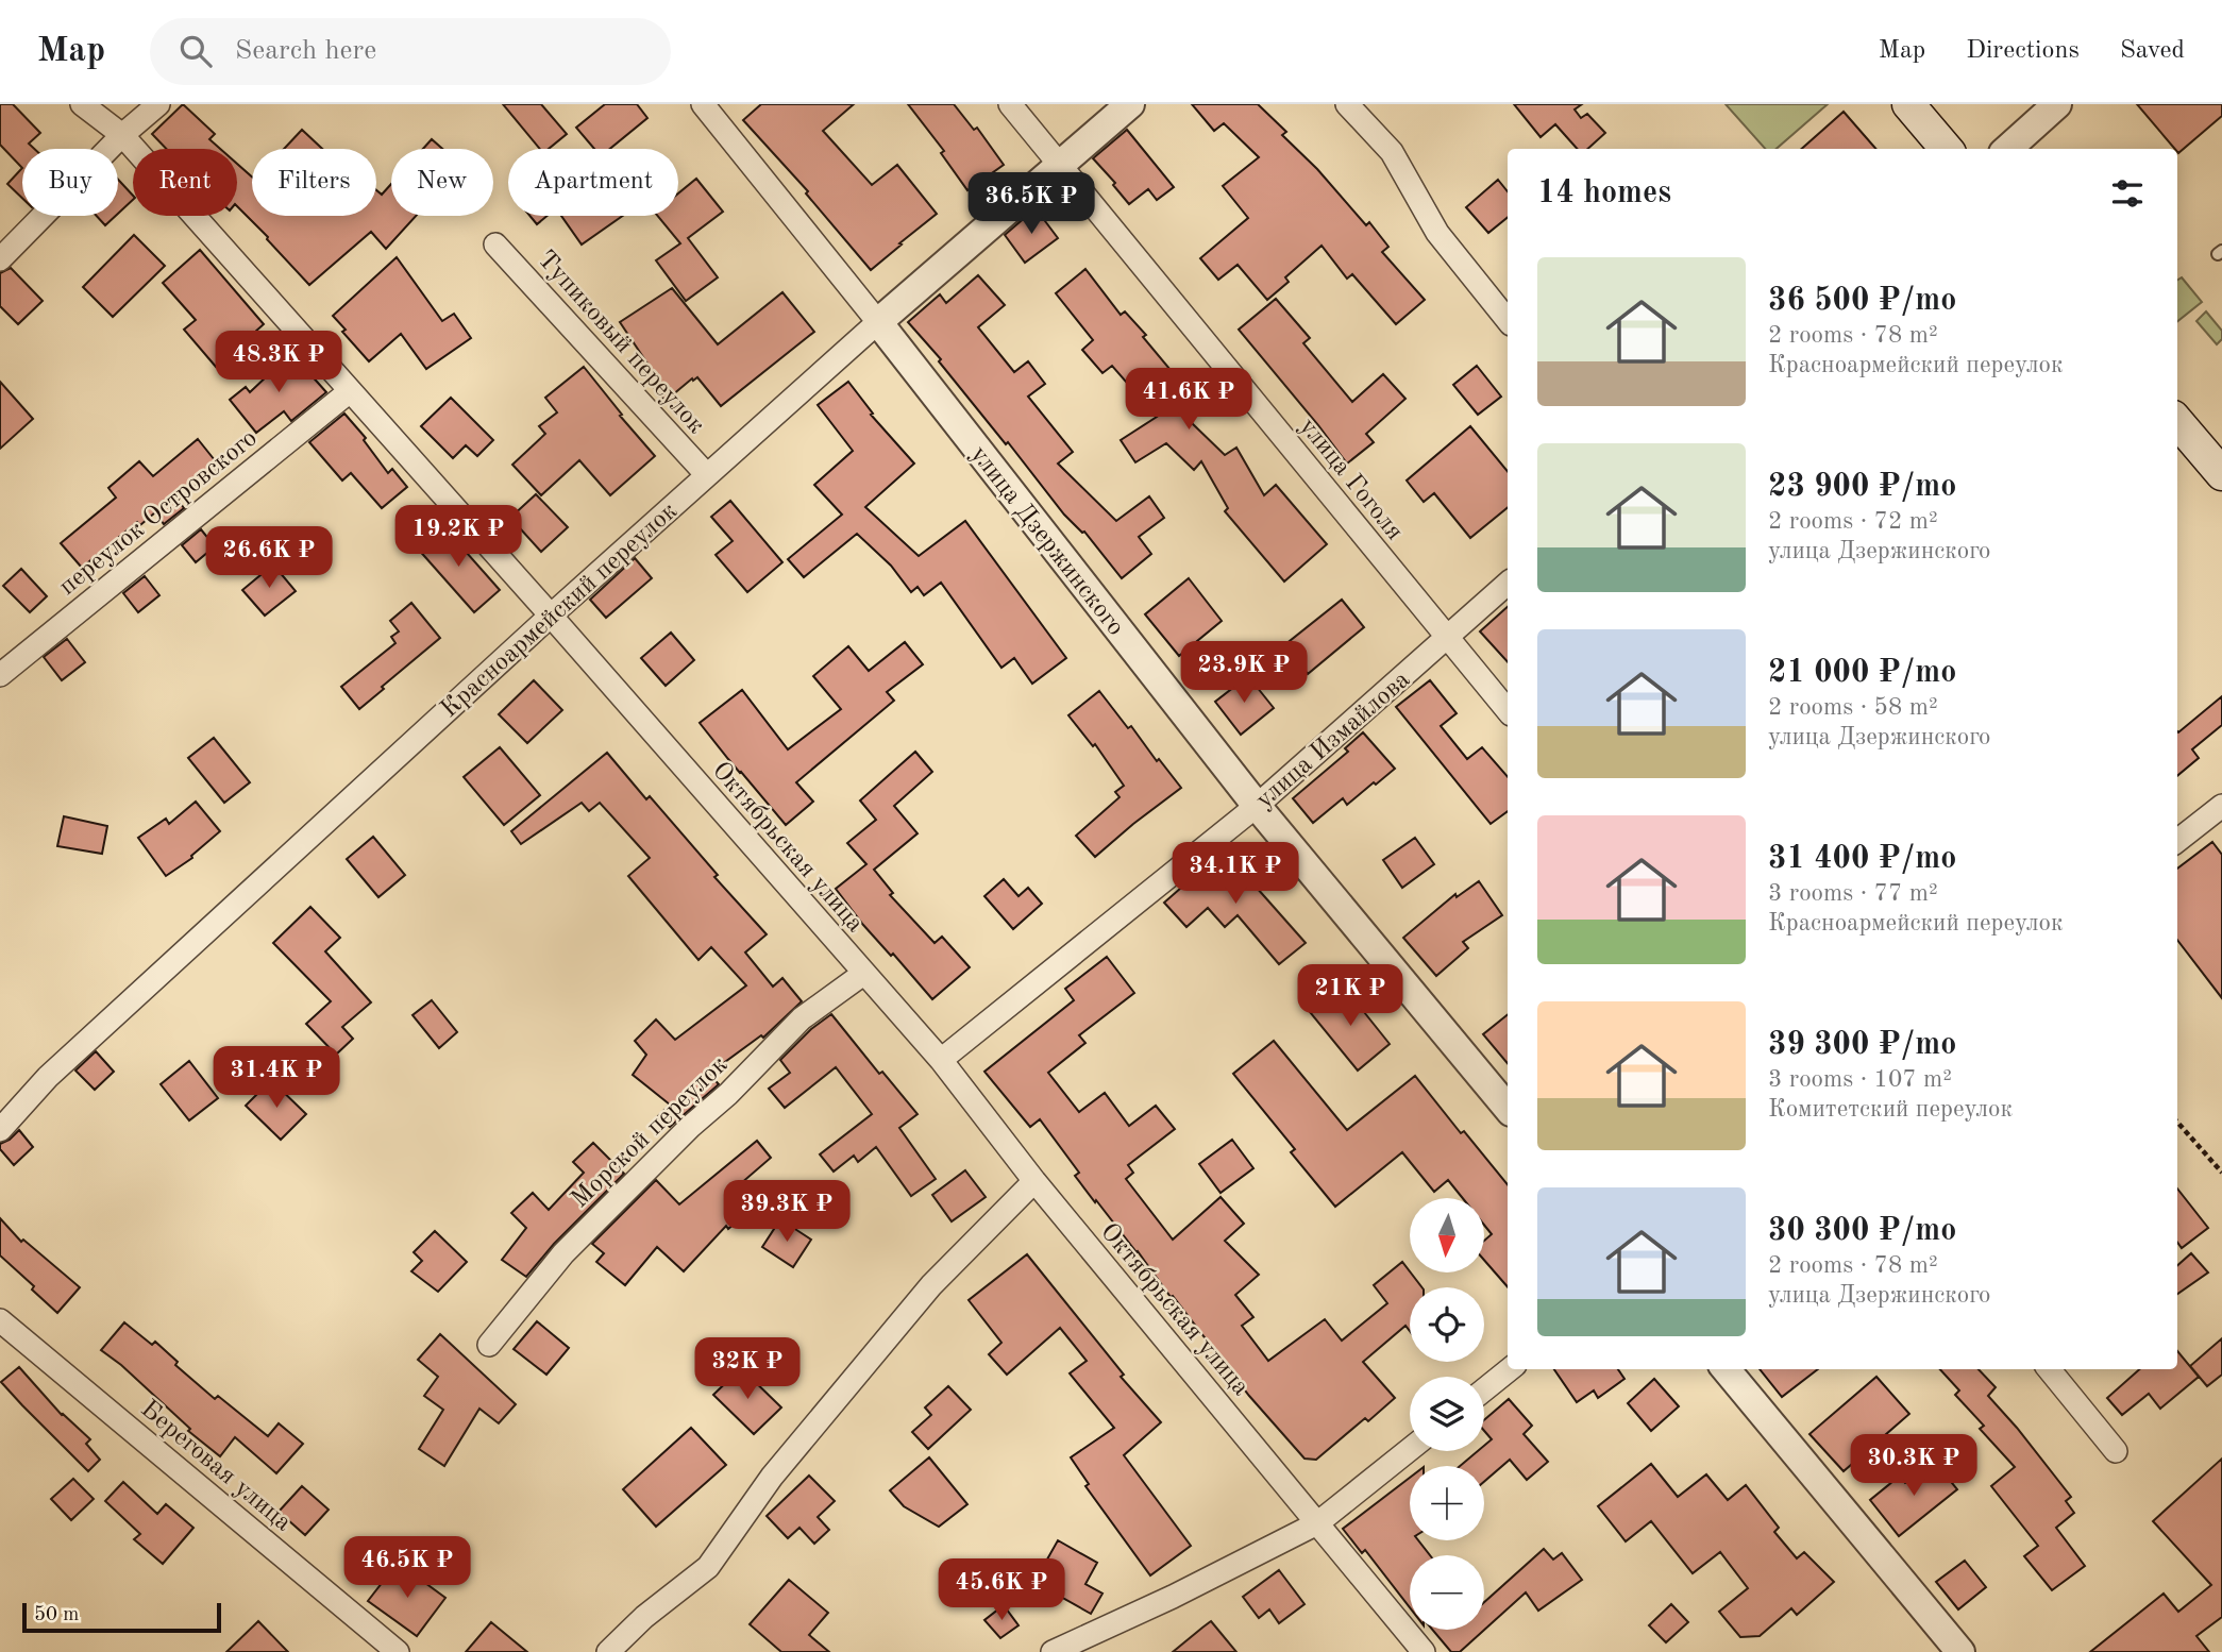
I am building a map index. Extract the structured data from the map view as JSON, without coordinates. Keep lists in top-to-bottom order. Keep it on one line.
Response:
{"streets":{"street":["Тупиковый переулок","улица Гоголя","переулок Островского","улица Дзержинского","Красноармейский переулок","улица Измайлова","Октябрьская улица","Морской переулок","Береговая улица"]},"crossings":[["Тупиковый переулок","Красноармейский переулок"],["улица Гоголя","Красноармейский переулок"],["улица Гоголя","улица Измайлова"],["переулок Островского","Октябрьская улица"],["улица Дзержинского","Красноармейский переулок"],["улица Дзержинского","улица Измайлова"],["Красноармейский переулок","Октябрьская улица"],["улица Измайлова","Октябрьская улица"],["Октябрьская улица","Морской переулок"]],"scale_bar":"50 m","north":"bottom","page":{"header":"Map","search":"Search here","nav":["Map","Directions","Saved"],"chip":["Buy","Rent","Filters","New","Apartment"],"heading":"14 homes","price":["36.5K ₽","48.3K ₽","41.6K ₽","19.2K ₽","26.6K ₽","23.9K ₽","34.1K ₽","21K ₽","31.4K ₽","39.3K ₽","32K ₽","30.3K ₽","46.5K ₽","45.6K ₽"],"list":[{"name":"36 500 ₽/mo","note":"2 rooms · 78 m² · Красноармейский переулок"},{"name":"23 900 ₽/mo","note":"2 rooms · 72 m² · улица Дзержинского"},{"name":"21 000 ₽/mo","note":"2 rooms · 58 m² · улица Дзержинского"},{"name":"31 400 ₽/mo","note":"3 rooms · 77 m² · Красноармейский переулок"},{"name":"39 300 ₽/mo","note":"3 rooms · 107 m² · Комитетский переулок"},{"name":"30 300 ₽/mo","note":"2 rooms · 78 m² · улица Дзержинского"}],"map_buttons":["+","−"],"scale":"50 m"}}
